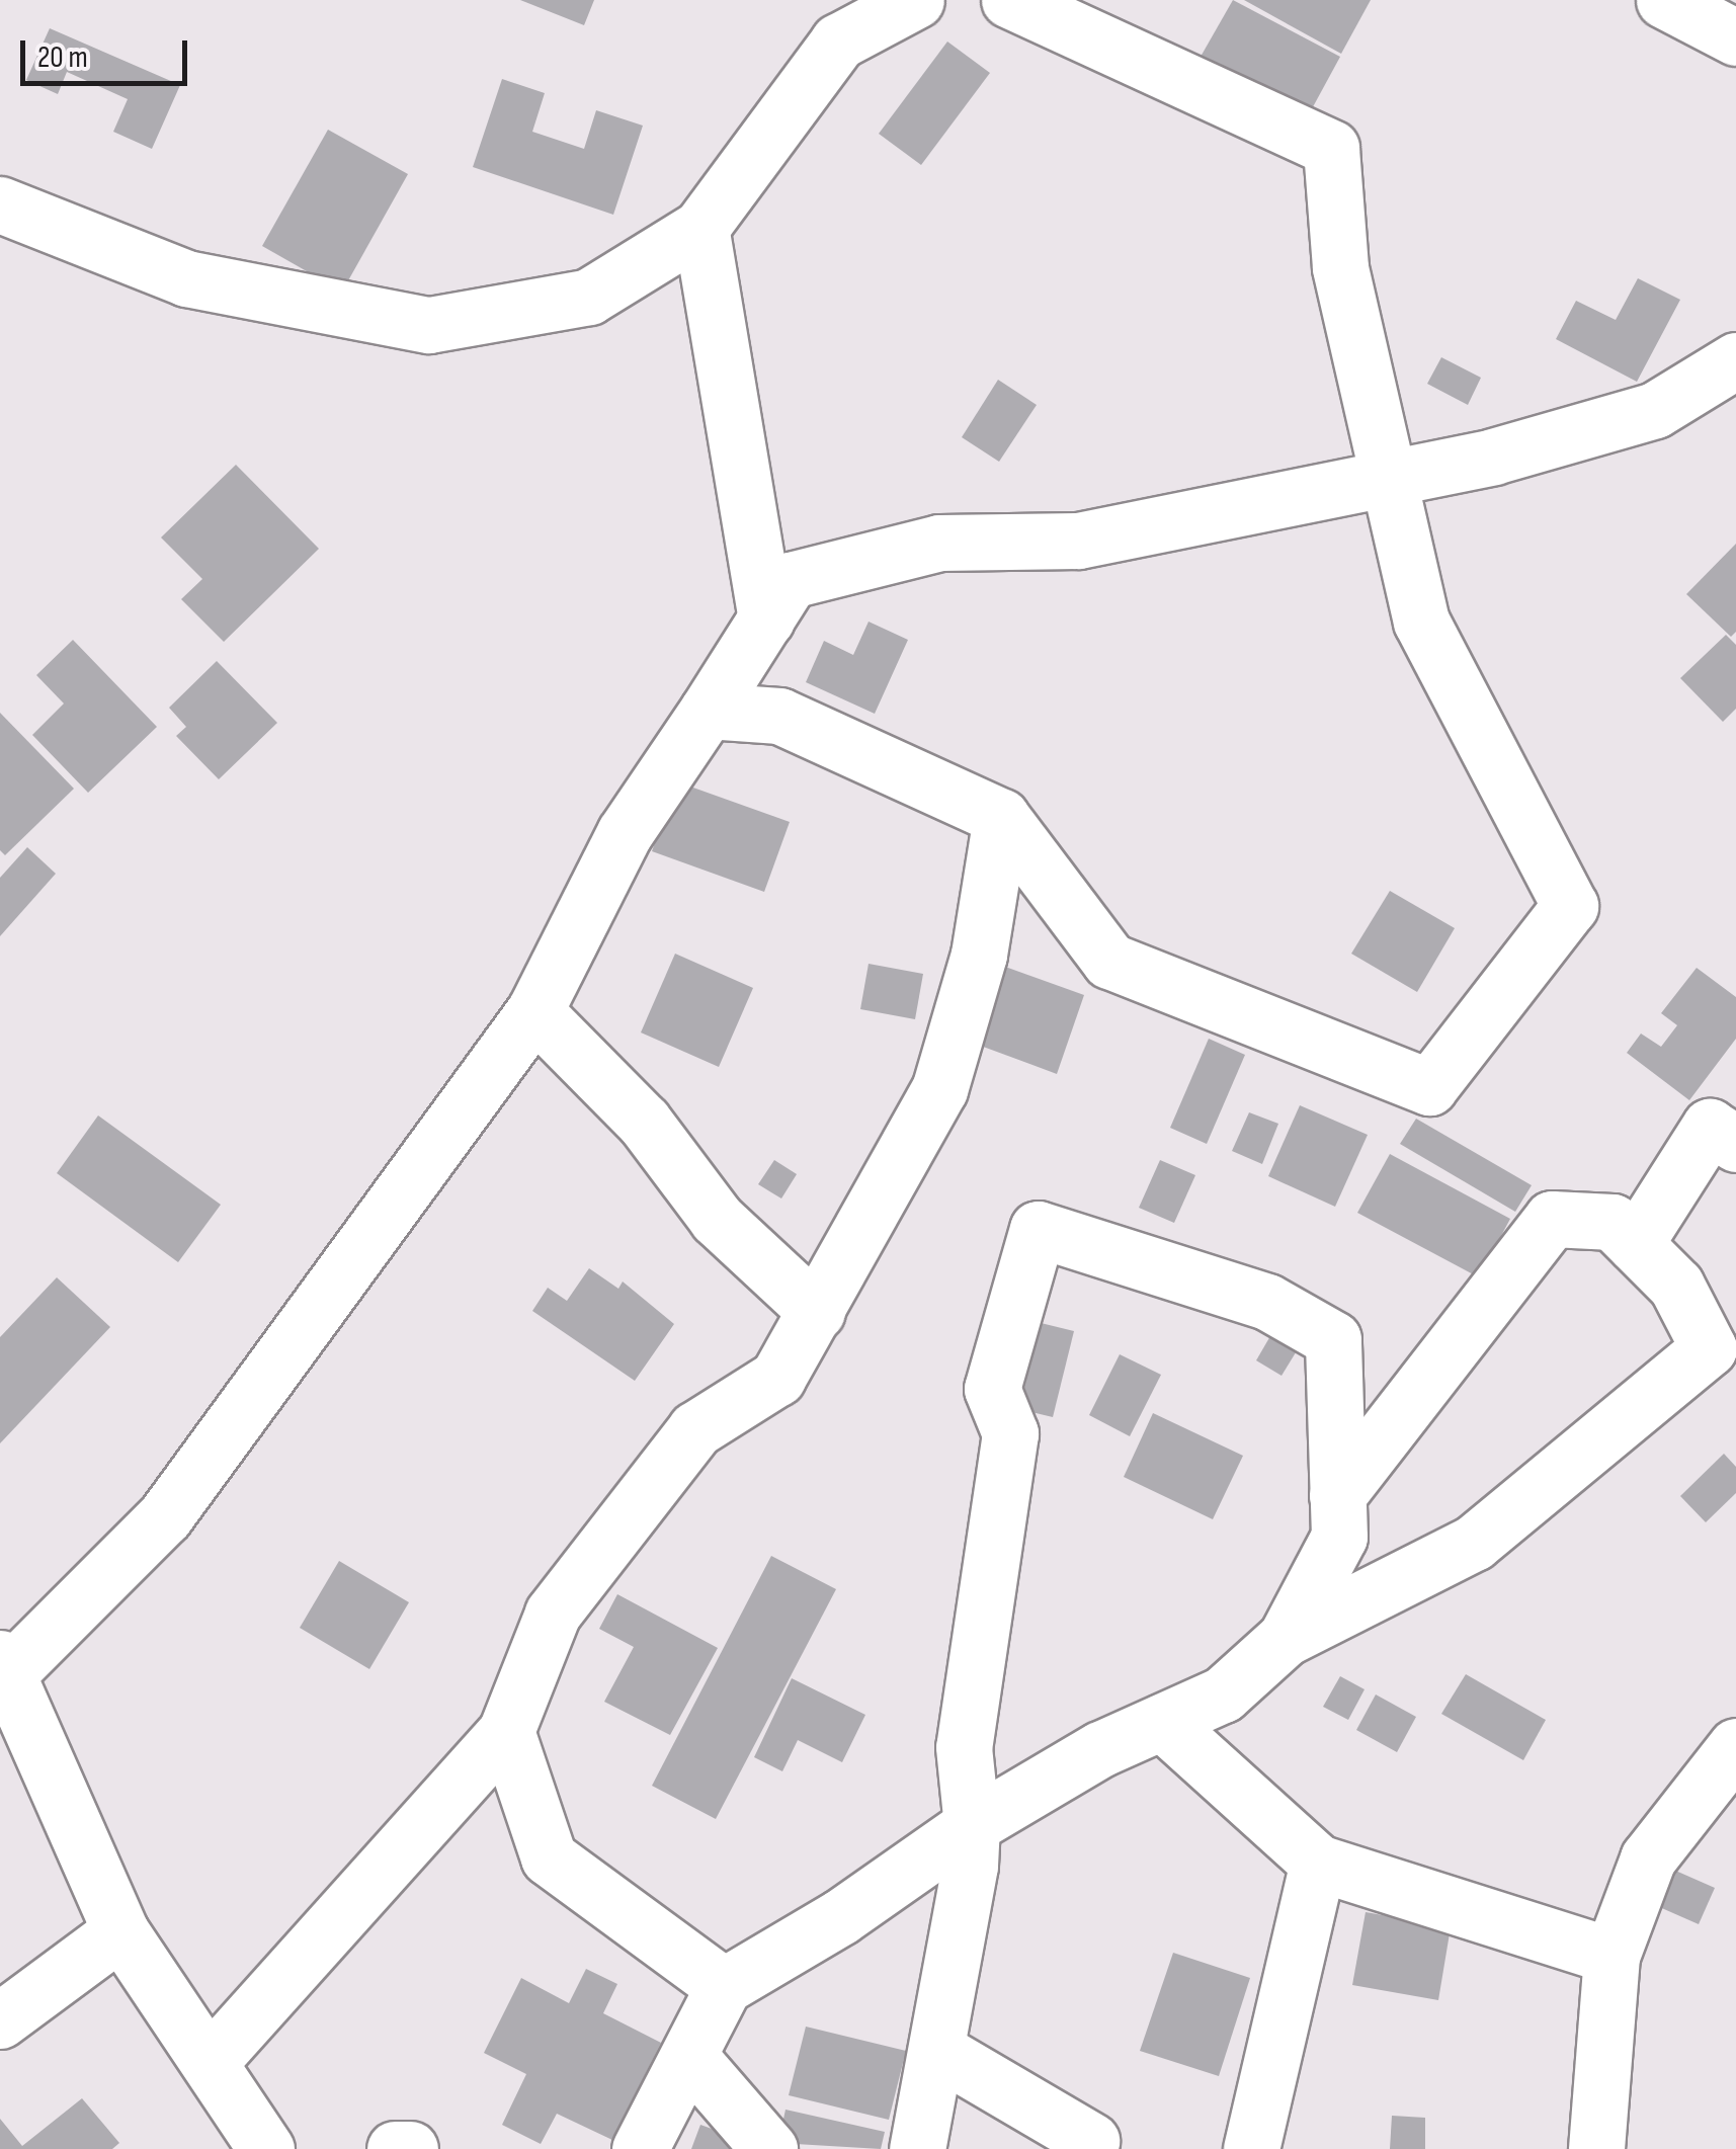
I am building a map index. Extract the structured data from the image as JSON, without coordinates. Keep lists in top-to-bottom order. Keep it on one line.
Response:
{"scale_bar":"20 m"}
